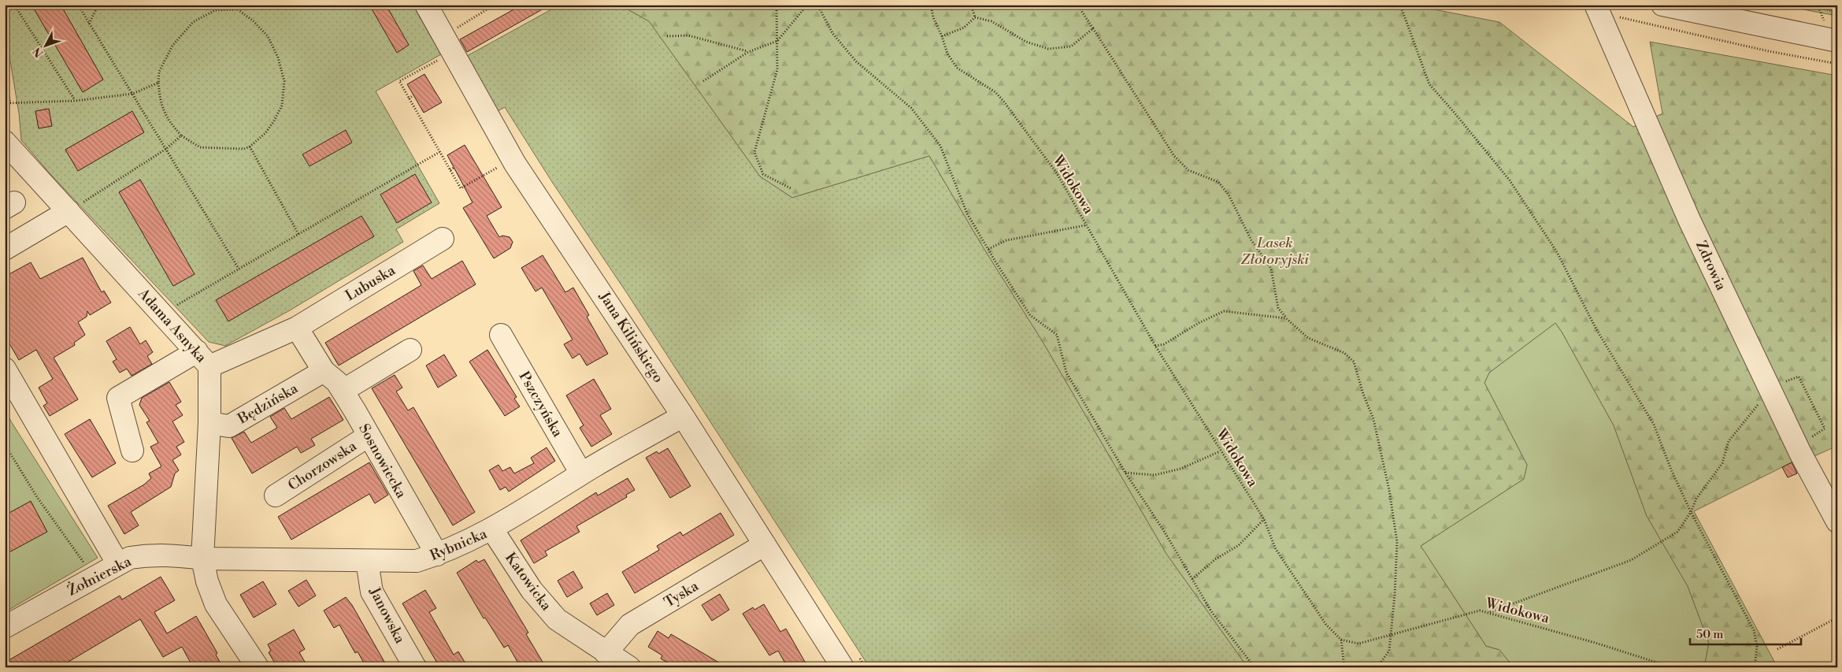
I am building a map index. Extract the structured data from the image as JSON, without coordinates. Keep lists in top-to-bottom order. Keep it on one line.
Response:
{"streets":{"street":["Zdrowia","Lubuska","Adama Asnyka","Jana Kilińskiego","Będzińska","Pszczyńska","Sosnowiecka","Chorzowska","Rybnicka","Żołnierska","Katowicka","Tyska","Janowska"],"path":["Widokowa"]},"crossings":[["Lubuska","Adama Asnyka"],["Adama Asnyka","Będzińska"],["Adama Asnyka","Rybnicka"],["Adama Asnyka","Żołnierska"],["Jana Kilińskiego","Rybnicka"],["Jana Kilińskiego","Tyska"],["Będzińska","Sosnowiecka"],["Pszczyńska","Rybnicka"],["Sosnowiecka","Chorzowska"],["Sosnowiecka","Rybnicka"],["Rybnicka","Żołnierska"],["Rybnicka","Katowicka"],["Rybnicka","Janowska"],["Katowicka","Tyska"]],"parks":["Lasek Złotoryjski"],"scale_bar":"50 m","north":"bottom left"}
